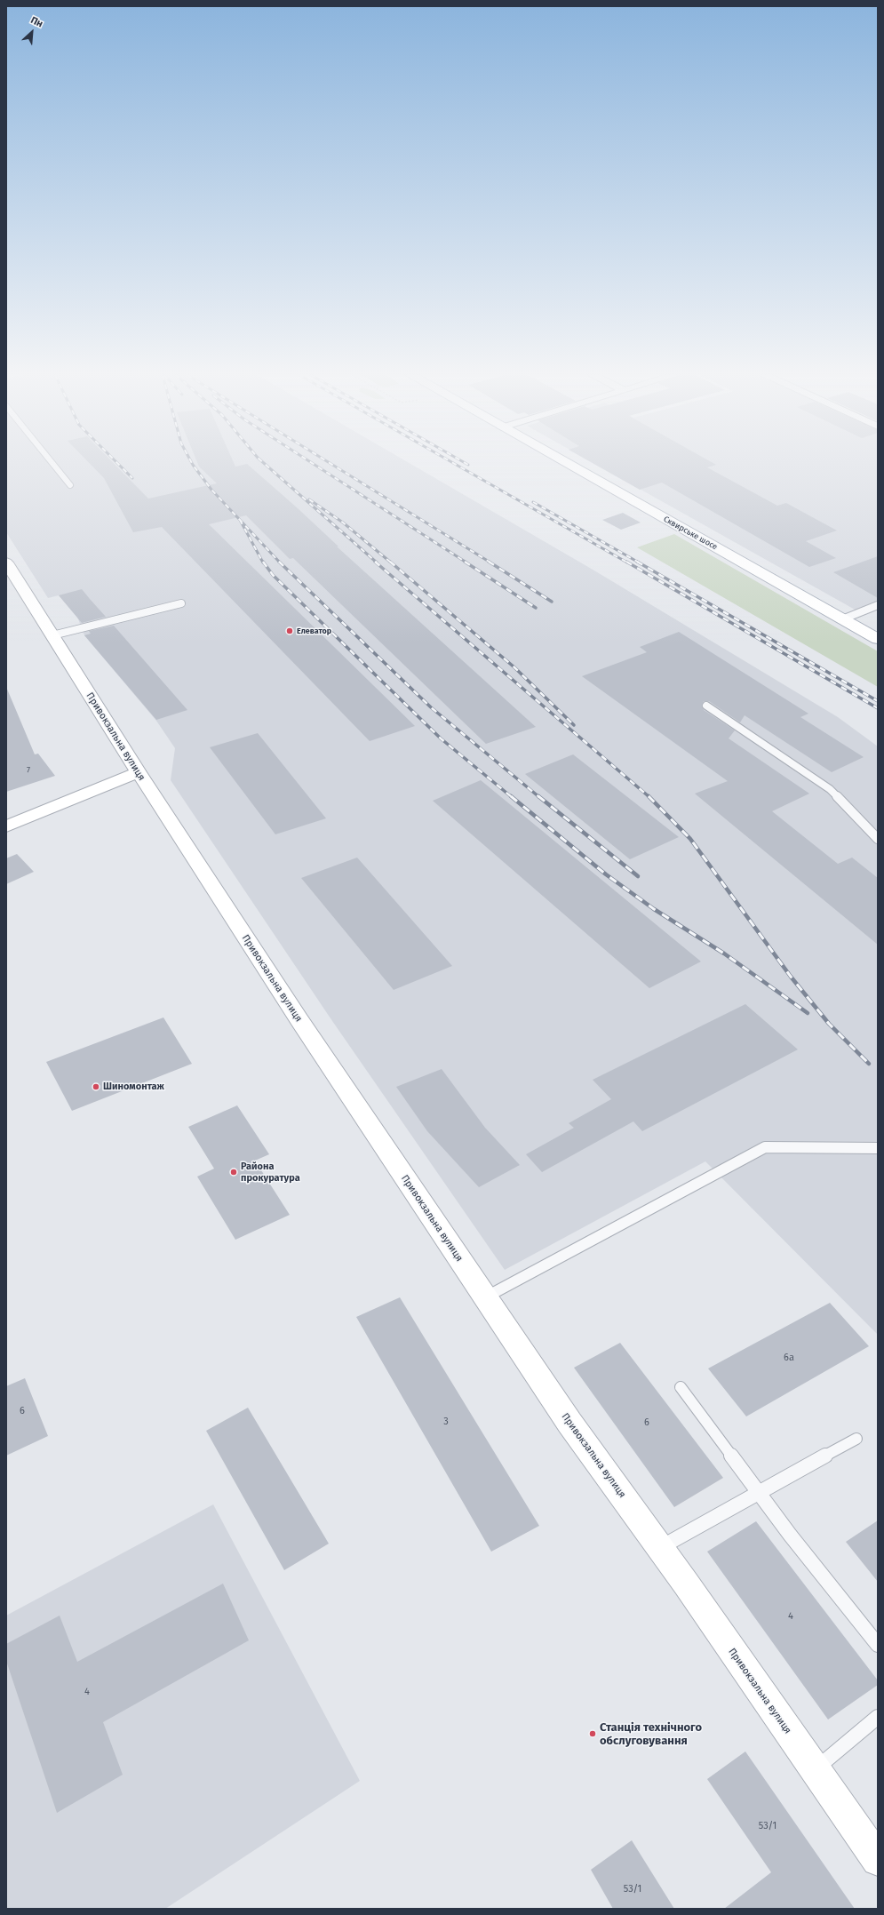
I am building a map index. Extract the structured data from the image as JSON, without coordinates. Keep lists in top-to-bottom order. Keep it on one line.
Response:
{"streets":{"street":["Сквирське шосе","Привокзальна вулиця"]},"places":["Елеватор","Шиномонтаж","Района прокуратура","Станція технічного обслуговування"],"house_numbers":["7","6а","6","3","6","4","4","53/1","53/1"],"north":"top right"}
